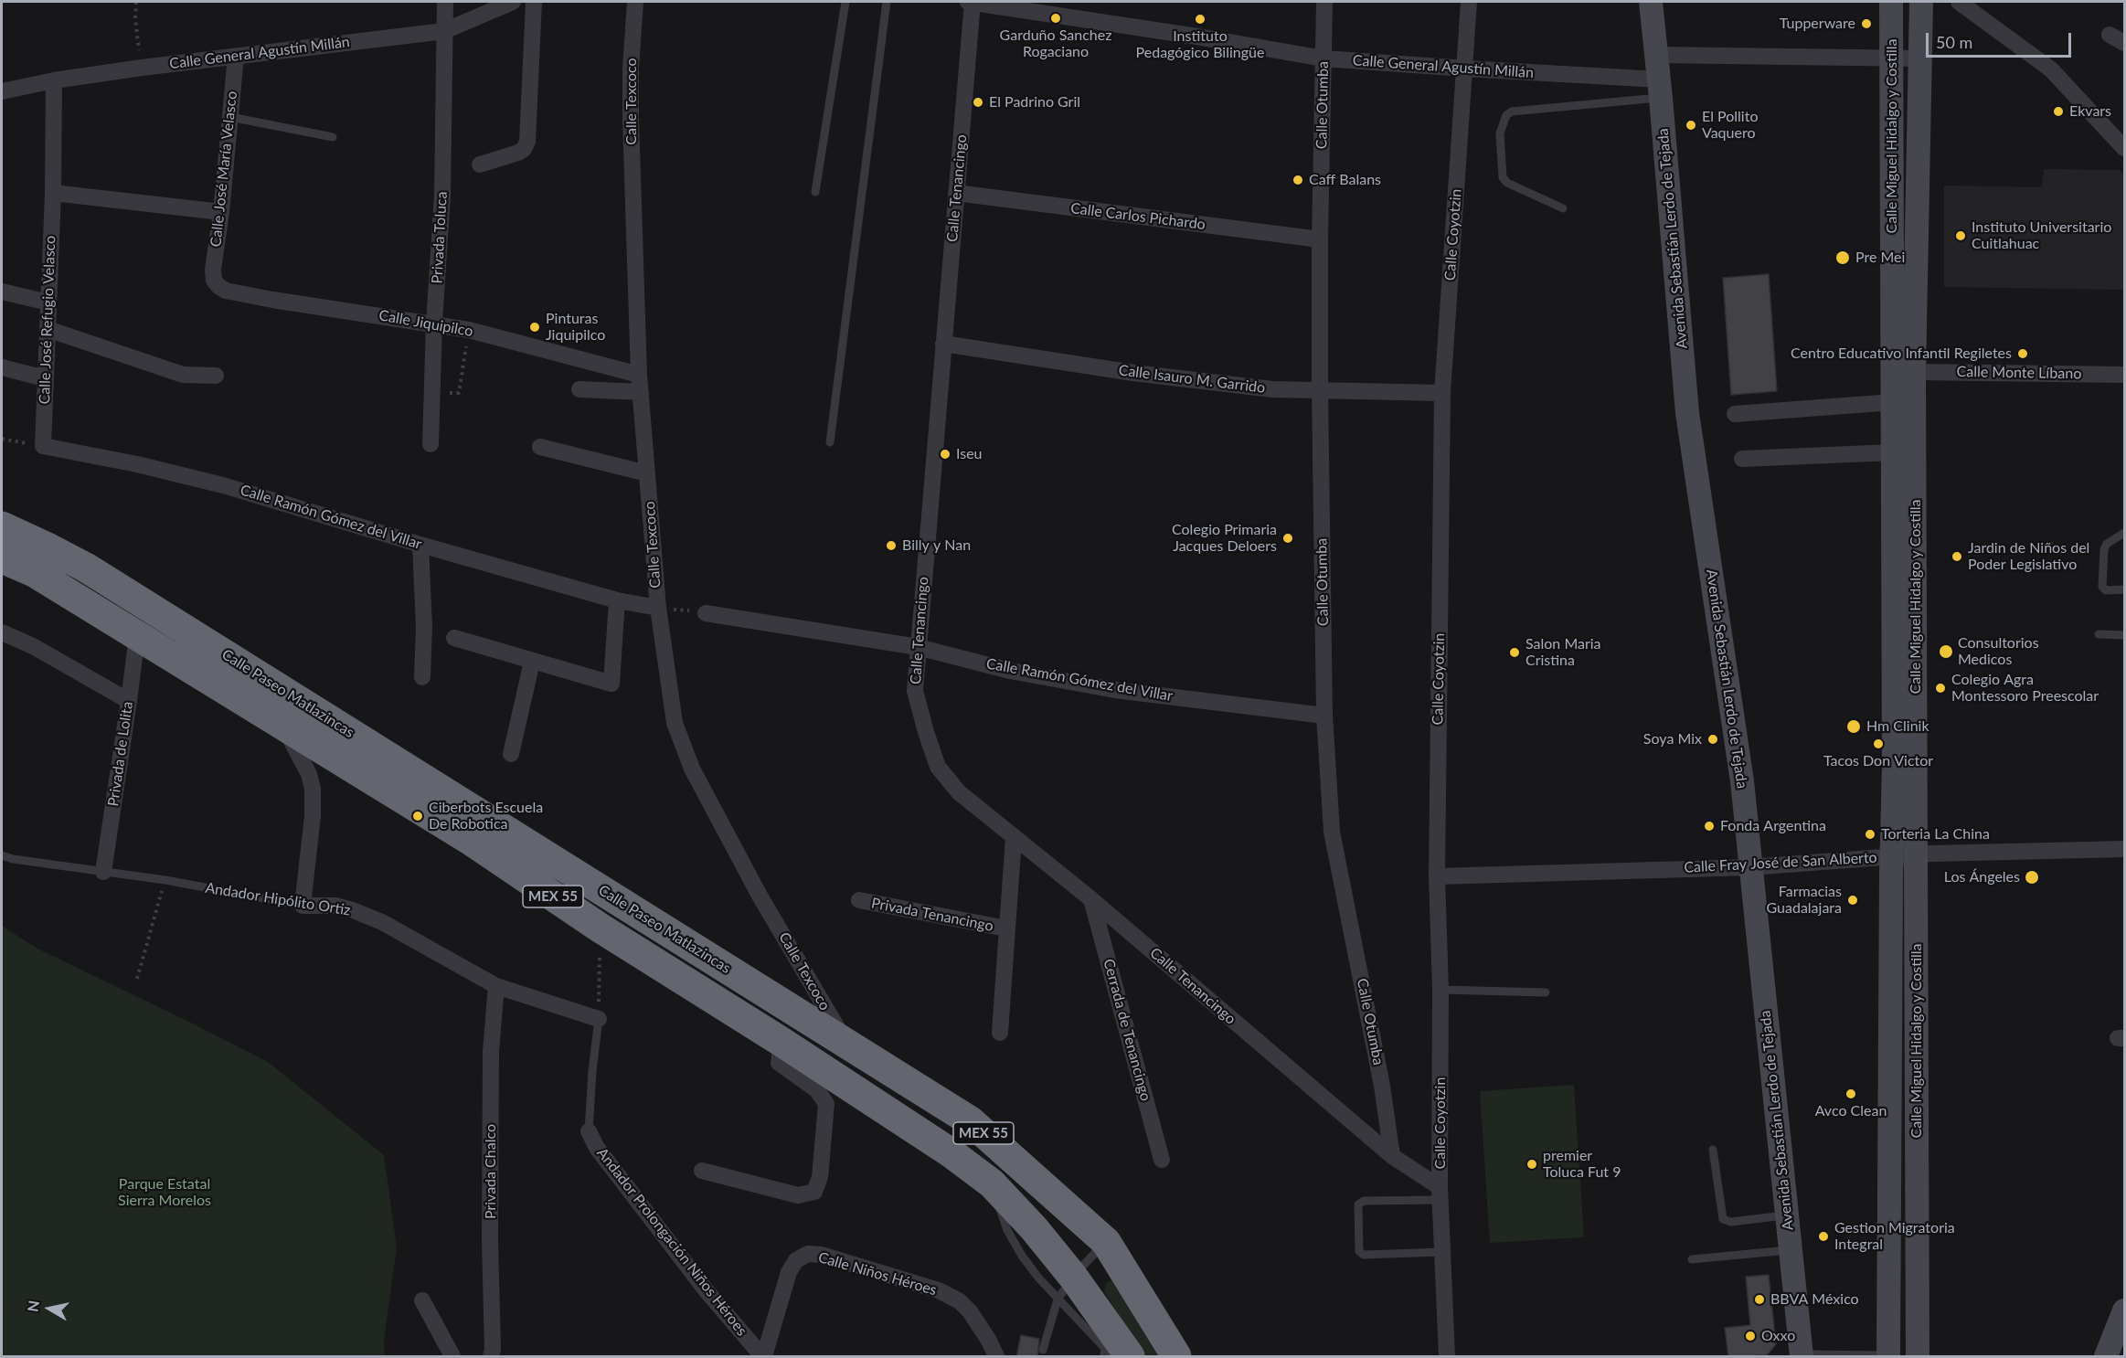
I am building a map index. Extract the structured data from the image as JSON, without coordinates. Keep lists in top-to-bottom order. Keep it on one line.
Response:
{"streets":{"highway":["Calle Paseo Matlazincas","MEX 55"],"main road":["Calle Miguel Hidalgo y Costilla","Avenida Sebastián Lerdo de Tejada"],"street":["Calle General Agustín Millán","Calle Texcoco","Calle Otumba","Calle José María Velasco","Calle Tenancingo","Calle Carlos Pichardo","Calle Coyotzin","Privada Toluca","Calle José Refugio Velasco","Calle Jiquipilco","Calle Monte Líbano","Calle Isauro M. Garrido","Calle Ramón Gómez del Villar","Privada de Lolita","Calle Fray José de San Alberto","Andador Hipólito Ortiz","Privada Tenancingo","Cerrada de Tenancingo","Privada Chalco","Andador Prolongación Niños Héroes","Calle Niños Héroes"]},"crossings":[["Calle General Agustín Millán","Calle Otumba"],["Calle General Agustín Millán","Calle José María Velasco"],["Calle General Agustín Millán","Calle Tenancingo"],["Calle General Agustín Millán","Calle Coyotzin"],["Calle General Agustín Millán","Privada Toluca"],["Calle General Agustín Millán","Avenida Sebastián Lerdo de Tejada"],["Calle General Agustín Millán","Calle José Refugio Velasco"],["Calle Texcoco","Calle Jiquipilco"],["Calle Texcoco","Calle Ramón Gómez del Villar"],["Calle Texcoco","Calle Paseo Matlazincas"],["Calle Otumba","Calle Tenancingo"],["Calle Otumba","Calle Carlos Pichardo"],["Calle Otumba","Calle Isauro M. Garrido"],["Calle Otumba","Calle Ramón Gómez del Villar"],["Calle Miguel Hidalgo y Costilla","Calle Monte Líbano"],["Calle Miguel Hidalgo y Costilla","Calle Fray José de San Alberto"],["Calle José María Velasco","Calle Jiquipilco"],["Calle Tenancingo","Calle Carlos Pichardo"],["Calle Tenancingo","Calle Coyotzin"],["Calle Tenancingo","Calle Isauro M. Garrido"],["Calle Tenancingo","Calle Ramón Gómez del Villar"],["Calle Tenancingo","Privada Tenancingo"],["Calle Tenancingo","Cerrada de Tenancingo"],["Calle Coyotzin","Calle Isauro M. Garrido"],["Calle Coyotzin","Calle Fray José de San Alberto"],["Privada Toluca","Calle Jiquipilco"],["Avenida Sebastián Lerdo de Tejada","Calle Fray José de San Alberto"],["Calle José Refugio Velasco","Calle Ramón Gómez del Villar"],["Calle Paseo Matlazincas","Privada de Lolita"],["Privada de Lolita","Andador Hipólito Ortiz"],["Andador Hipólito Ortiz","Privada Chalco"],["Andador Hipólito Ortiz","Andador Prolongación Niños Héroes"],["Andador Prolongación Niños Héroes","Calle Niños Héroes"]],"parks":["Parque Estatal Sierra Morelos"],"places":["Garduño Sanchez Rogaciano","Instituto Pedagógico Bilingüe","Tupperware","El Padrino Gril","Ekvars","El Pollito Vaquero","Caff Balans","Instituto Universitario Cuitlahuac","Pre Mei","Pinturas Jiquipilco","Centro Educativo Infantil Regiletes","Iseu","Colegio Primaria Jacques Deloers","Billy y Nan","Jardin de Niños del Poder Legislativo","Consultorios Medicos","Salon Maria Cristina","Colegio Agra Montessoro Preescolar","Hm Clinik","Soya Mix","Tacos Don Victor","Ciberbots Escuela De Robotica","Fonda Argentina","Torteria La China","Los Ángeles","Farmacias Guadalajara","Avco Clean","premier Toluca Fut 9","Gestion Migratoria Integral","BBVA México","Oxxo"],"scale_bar":"50 m","north":"left"}
